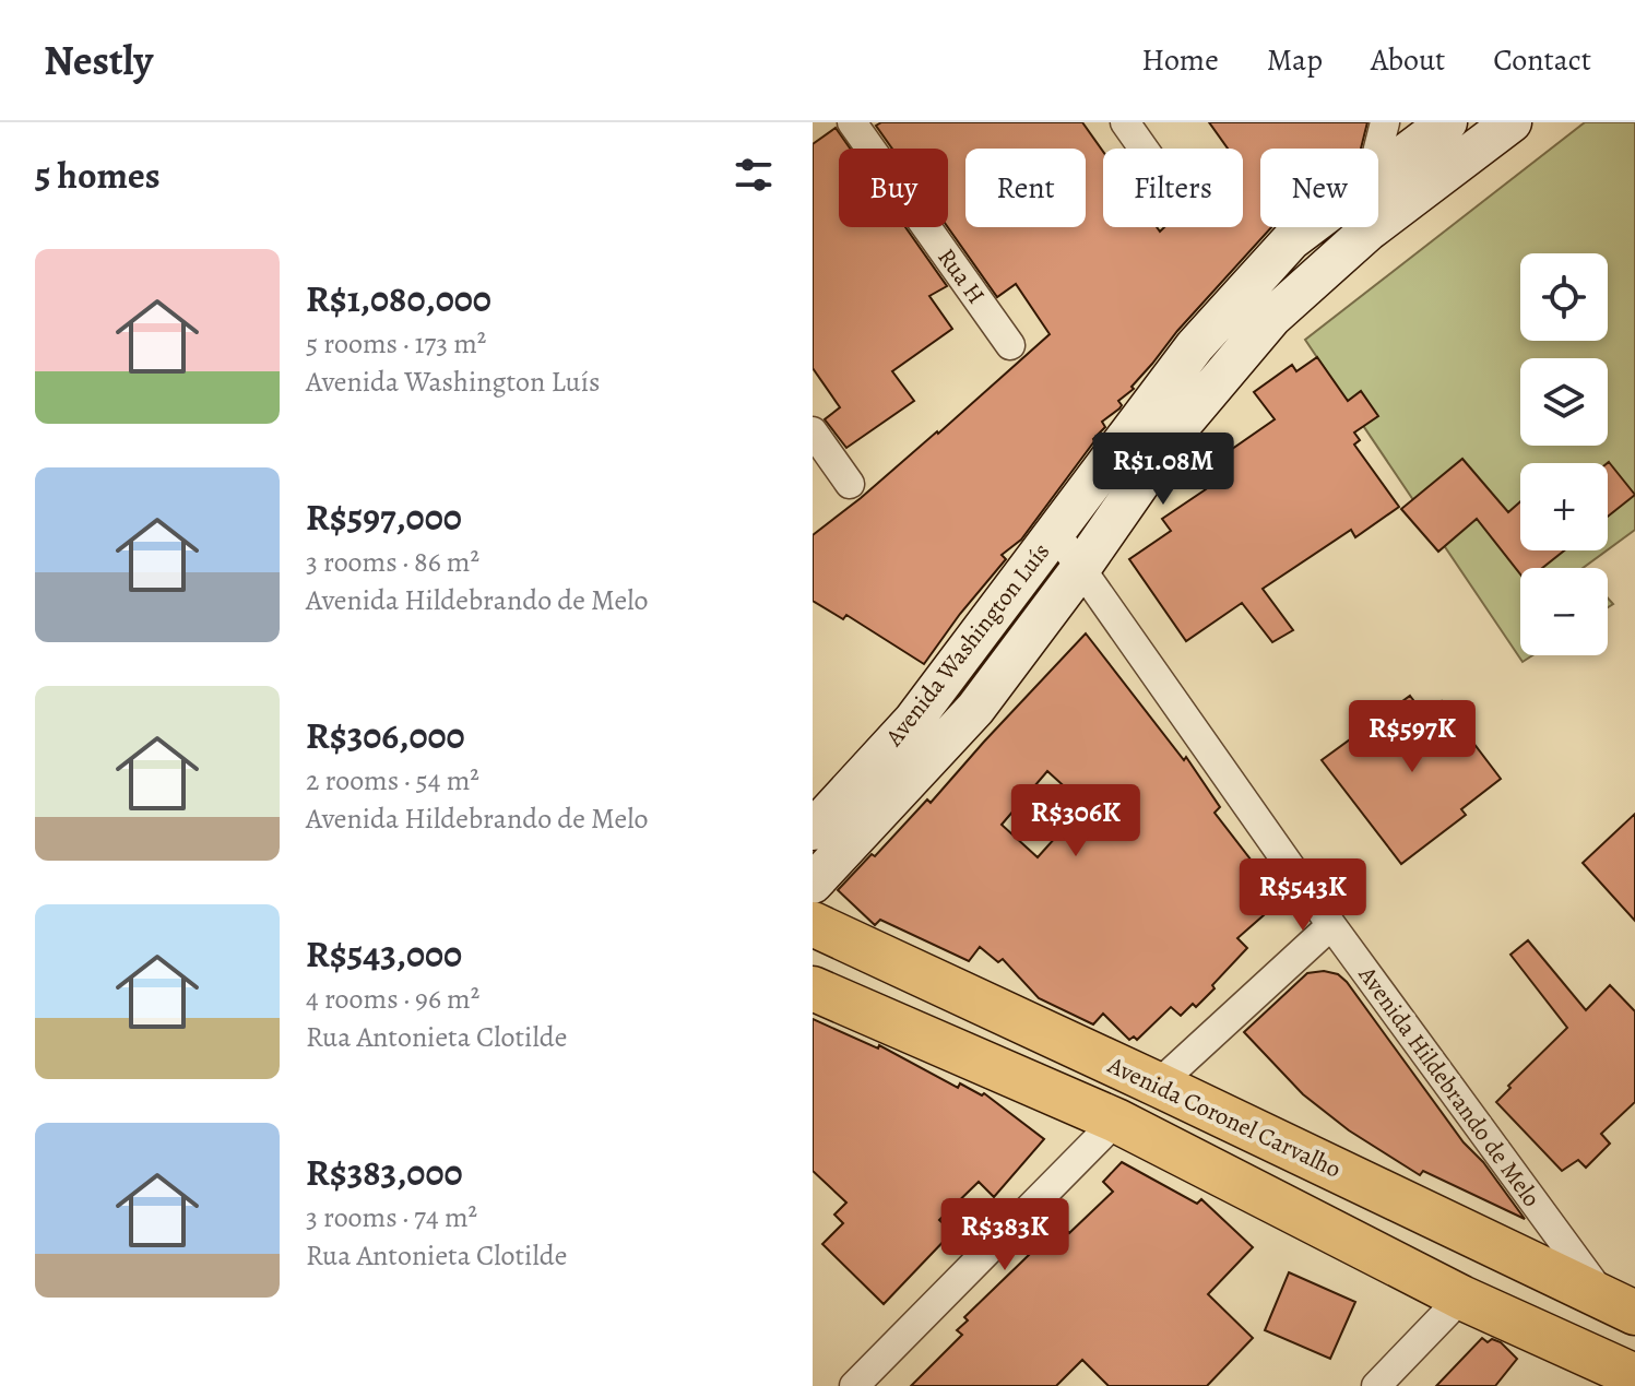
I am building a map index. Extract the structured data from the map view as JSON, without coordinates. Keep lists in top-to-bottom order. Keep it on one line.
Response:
{"streets":{"main road":["Avenida Coronel Carvalho"],"street":["Rua H","Avenida Washington Luís","Avenida Hildebrando de Melo"]},"crossings":[["Avenida Washington Luís","Avenida Hildebrando de Melo"],["Avenida Hildebrando de Melo","Avenida Coronel Carvalho"]],"page":{"header":"Nestly","nav":["Home","Map","About","Contact"],"heading":"5 homes","chip":["Buy","Rent","Filters","New"],"list":[{"name":"R$1,080,000","note":"5 rooms · 173 m² · Avenida Washington Luís"},{"name":"R$597,000","note":"3 rooms · 86 m² · Avenida Hildebrando de Melo"},{"name":"R$306,000","note":"2 rooms · 54 m² · Avenida Hildebrando de Melo"},{"name":"R$543,000","note":"4 rooms · 96 m² · Rua Antonieta Clotilde"},{"name":"R$383,000","note":"3 rooms · 74 m² · Rua Antonieta Clotilde"}],"map_buttons":["+","−"],"price":["R$1.08M","R$597K","R$306K","R$543K","R$383K"]}}
